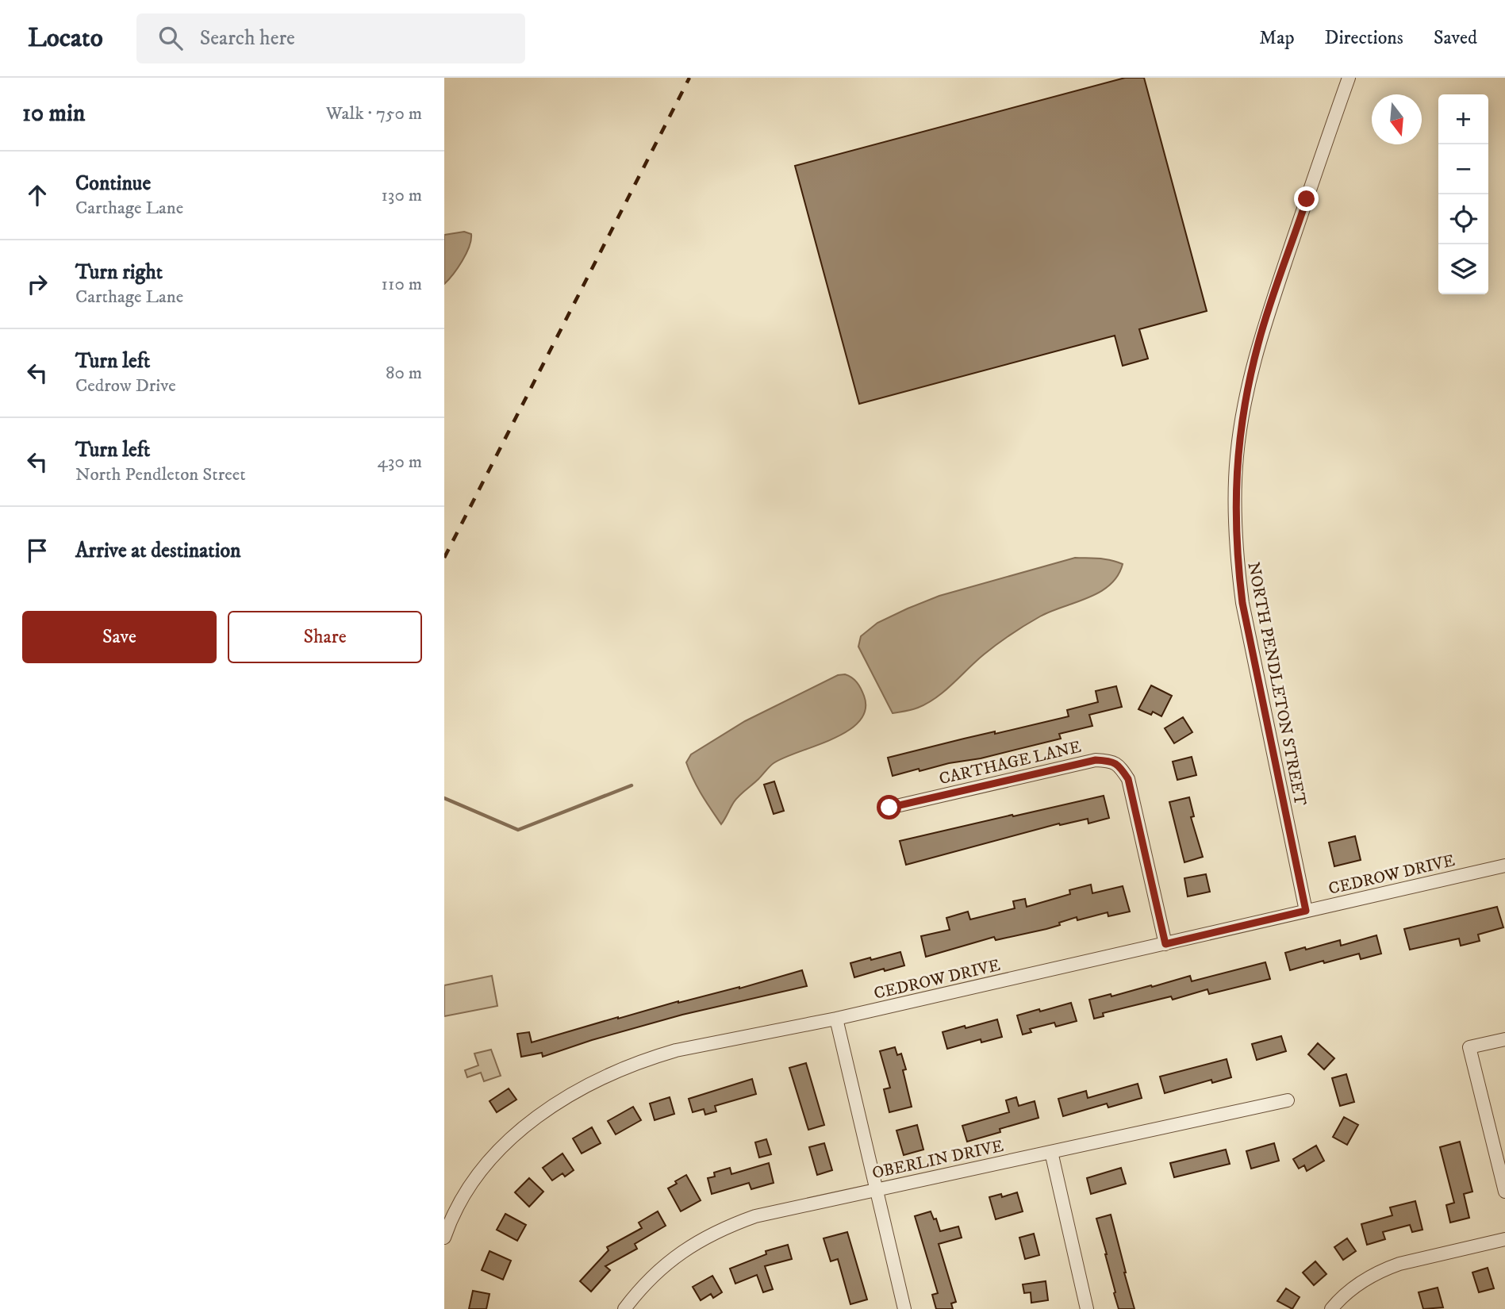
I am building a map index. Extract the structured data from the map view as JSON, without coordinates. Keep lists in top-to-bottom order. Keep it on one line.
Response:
{"streets":{"street":["NORTH PENDLETON STREET","CARTHAGE LANE","CEDROW DRIVE","OBERLIN DRIVE"]},"crossings":[["NORTH PENDLETON STREET","CEDROW DRIVE"],["CARTHAGE LANE","CEDROW DRIVE"]],"north":"bottom","page":{"header":"Locato","search":"Search here","nav":["Map","Directions","Saved"],"heading":["10 min","Walk · 750 m"],"map_buttons":["+","−"],"list":[["Continue","Carthage Lane","130 m"],["Turn right","Carthage Lane","110 m"],["Turn left","Cedrow Drive","80 m"],["Turn left","North Pendleton Street","430 m"],"Arrive at destination"],"buttons":["Save","Share"]}}
